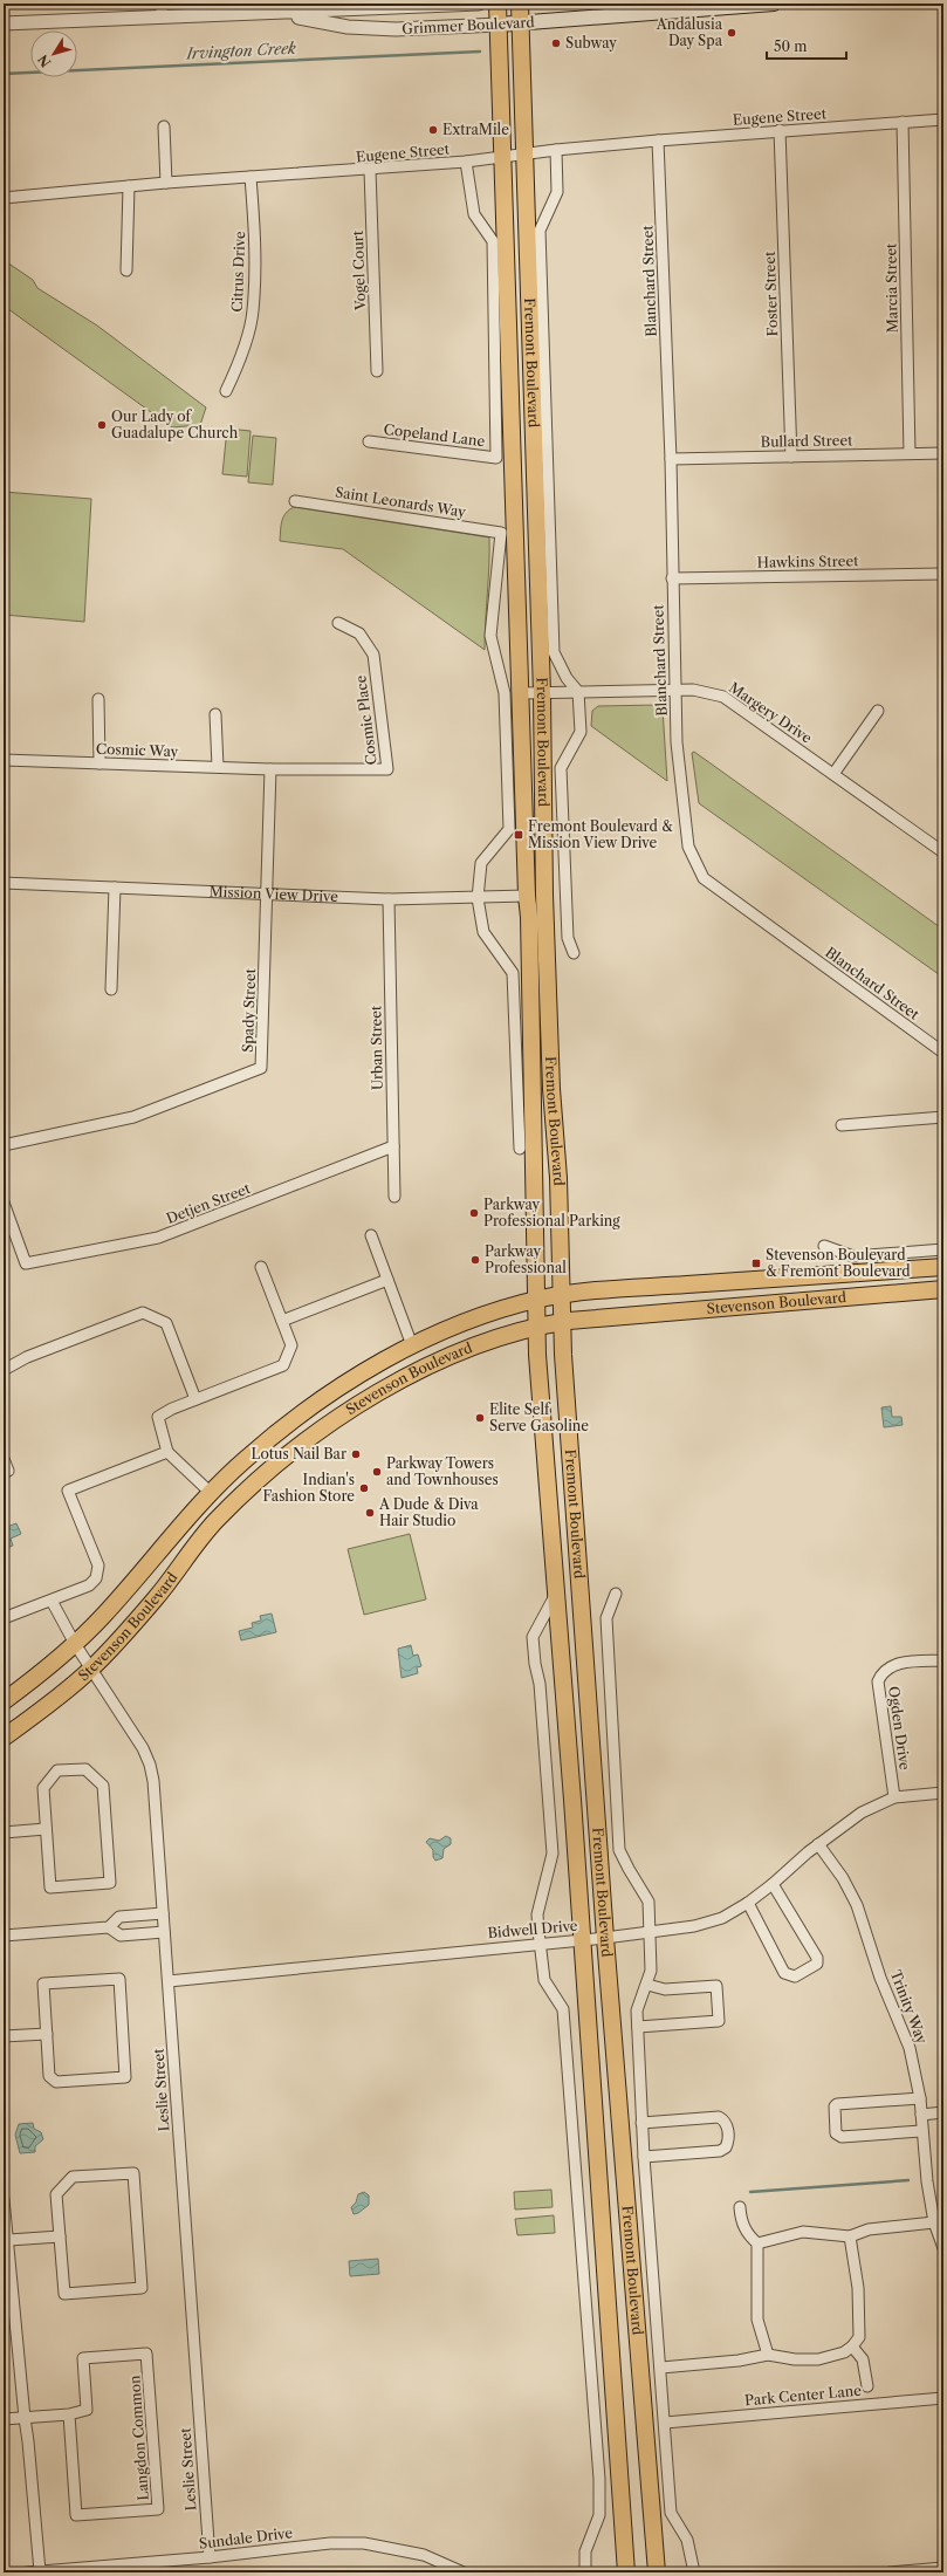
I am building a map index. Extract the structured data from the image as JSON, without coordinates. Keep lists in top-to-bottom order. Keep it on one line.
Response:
{"streets":{"main road":["Grimmer Boulevard","Fremont Boulevard","Mission View Drive","Stevenson Boulevard"],"street":["Eugene Street","Vogel Court","Citrus Drive","Blanchard Street","Marcia Street","Foster Street","Copeland Lane","Bullard Street","Saint Leonards Way","Hawkins Street","Margery Drive","Cosmic Place","Cosmic Way","Spady Street","Urban Street","Detjen Street","Ogden Drive","Bidwell Drive","Trinity Way","Leslie Street","Park Center Lane","Langdon Common","Sundale Drive"]},"crossings":[["Grimmer Boulevard","Fremont Boulevard"],["Eugene Street","Vogel Court"],["Eugene Street","Citrus Drive"],["Eugene Street","Blanchard Street"],["Eugene Street","Marcia Street"],["Eugene Street","Foster Street"],["Eugene Street","Fremont Boulevard"],["Eugene Street","Copeland Lane"],["Blanchard Street","Bullard Street"],["Blanchard Street","Hawkins Street"],["Blanchard Street","Margery Drive"],["Marcia Street","Bullard Street"],["Foster Street","Bullard Street"],["Fremont Boulevard","Margery Drive"],["Fremont Boulevard","Mission View Drive"],["Fremont Boulevard","Stevenson Boulevard"],["Fremont Boulevard","Bidwell Drive"],["Fremont Boulevard","Park Center Lane"],["Saint Leonards Way","Mission View Drive"],["Cosmic Place","Cosmic Way"],["Cosmic Place","Spady Street"],["Cosmic Way","Spady Street"],["Mission View Drive","Spady Street"],["Mission View Drive","Urban Street"],["Urban Street","Detjen Street"],["Stevenson Boulevard","Leslie Street"],["Ogden Drive","Bidwell Drive"],["Bidwell Drive","Trinity Way"],["Bidwell Drive","Leslie Street"],["Leslie Street","Sundale Drive"]],"water":["Irvington Creek"],"places":{"other":["Andalusia Day Spa","Subway","ExtraMile","Our Lady of Guadalupe Church","Parkway Professional Parking","Parkway Professional","Elite Self Serve Gasoline","Lotus Nail Bar","Parkway Towers and Townhouses","Indian's Fashion Store","A Dude & Diva Hair Studio"],"transit":["Fremont Boulevard & Mission View Drive","Stevenson Boulevard & Fremont Boulevard"]},"scale_bar":"50 m","north":"bottom left"}
